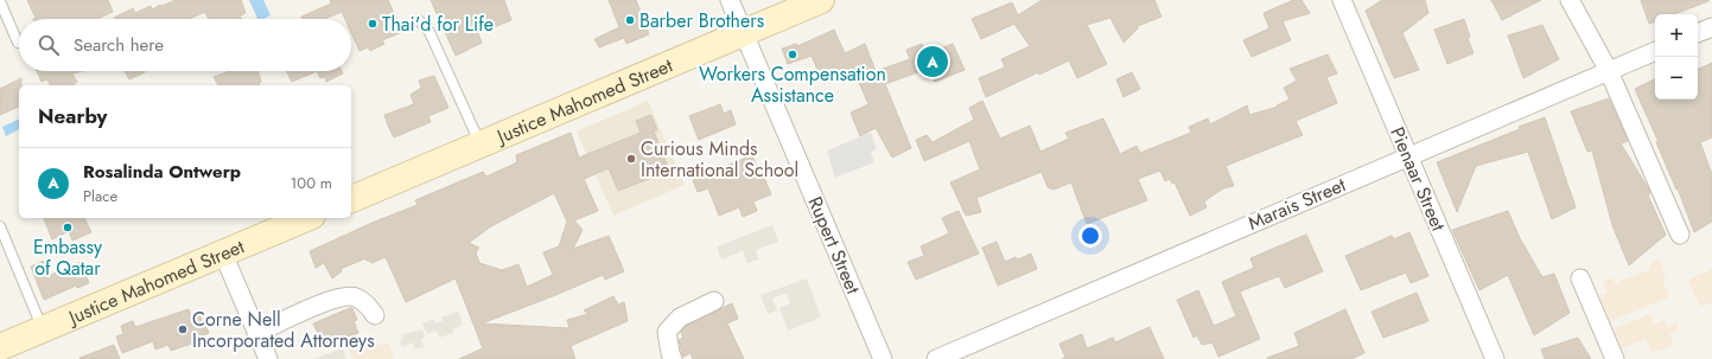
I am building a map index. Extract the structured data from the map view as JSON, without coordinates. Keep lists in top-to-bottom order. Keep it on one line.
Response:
{"streets":{"main road":["Justice Mahomed Street"],"street":["Pienaar Street","Marais Street","Rupert Street"]},"crossings":[["Justice Mahomed Street","Rupert Street"],["Pienaar Street","Marais Street"]],"places":["Barber Brothers","Thai'd for Life","Workers Compensation Assistance","Curious Minds International School","Embassy of Qatar","Corne Nell Incorporated Attorneys"],"page":{"map_buttons":["+","−"],"search":"Search here","pins":"A","heading":"Nearby","list":[{"mark":"A","name":"Rosalinda Ontwerp","note":"Place","value":"100 m"}]}}
